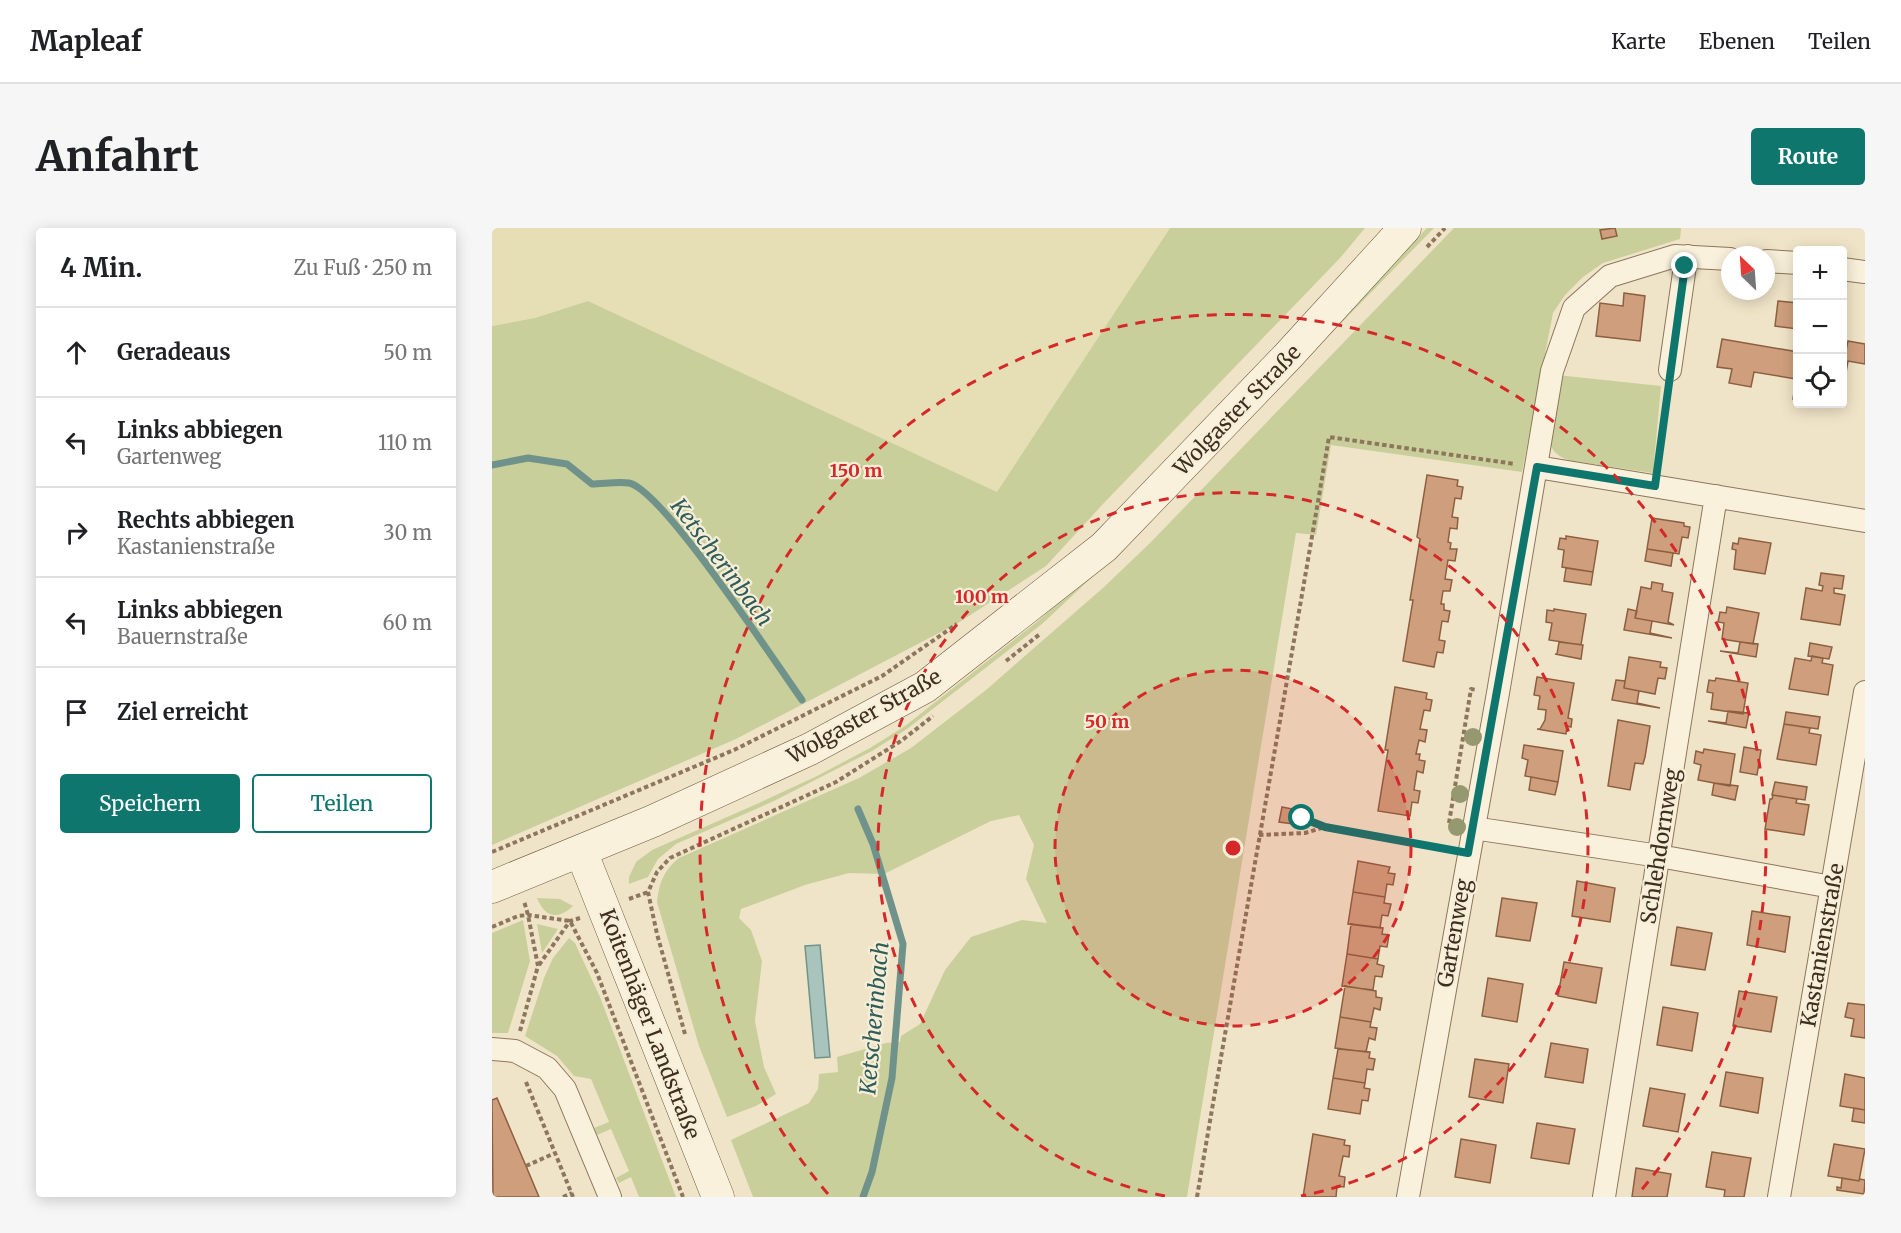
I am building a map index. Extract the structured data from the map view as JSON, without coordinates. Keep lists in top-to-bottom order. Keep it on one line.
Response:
{"streets":{"main road":["Wolgaster Straße","Koitenhäger Landstraße"],"street":["Schlehdornweg","Gartenweg","Kastanienstraße"]},"crossings":[["Wolgaster Straße","Koitenhäger Landstraße"]],"water":["Ketscherinbach"],"north":"top left","page":{"header":"Mapleaf","nav":["Karte","Ebenen","Teilen"],"buttons":["Route",["Speichern","Teilen"]],"title":"Anfahrt","heading":["4 Min.","Zu Fuß · 250 m"],"map_buttons":["+","−"],"list":[["Geradeaus","50 m"],["Links abbiegen","Gartenweg","110 m"],["Rechts abbiegen","Kastanienstraße","30 m"],["Links abbiegen","Bauernstraße","60 m"],"Ziel erreicht"]},"rings":["150 m","100 m","50 m"]}
